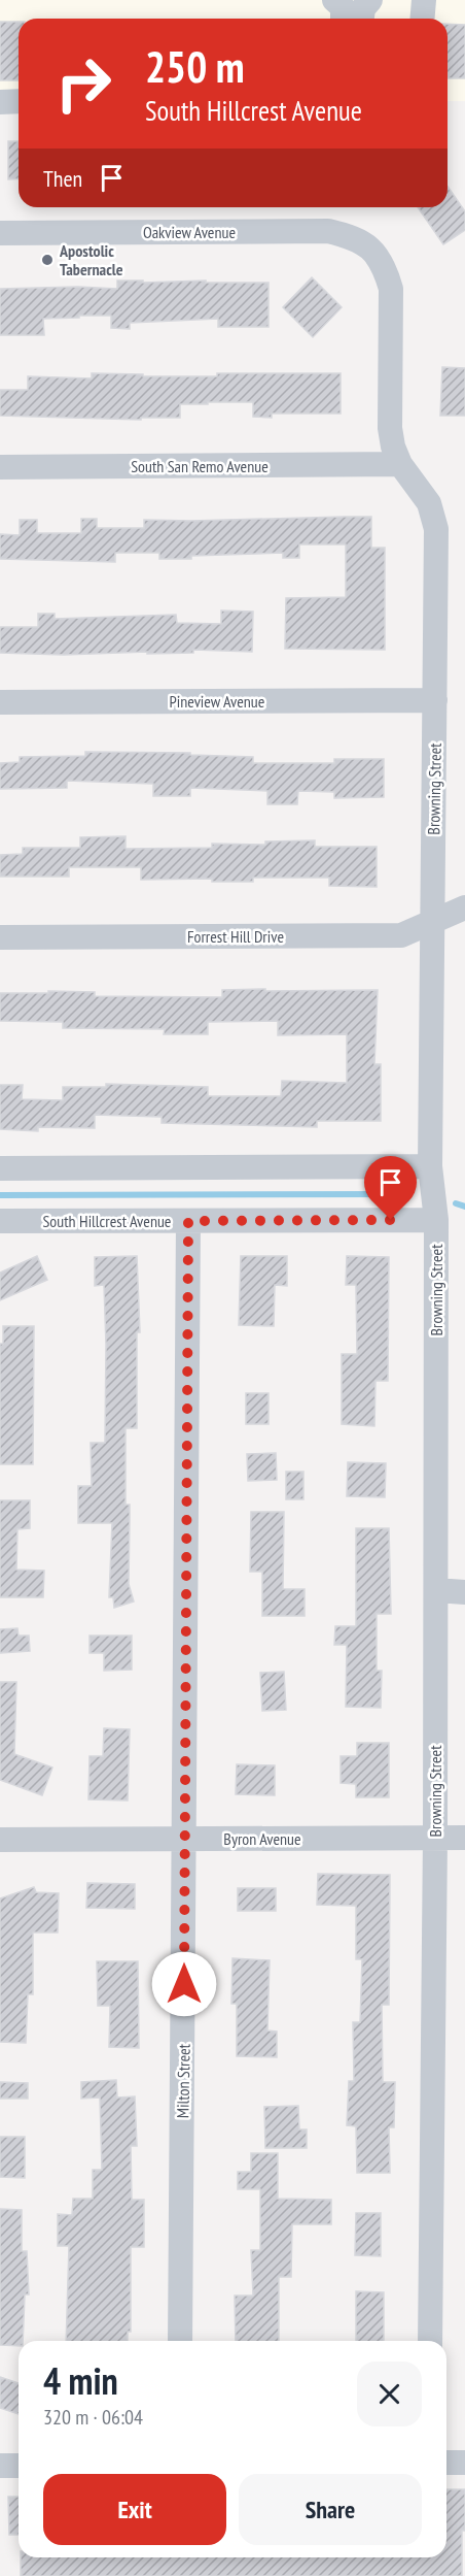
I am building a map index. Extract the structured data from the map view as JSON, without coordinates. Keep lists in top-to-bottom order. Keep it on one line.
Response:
{"streets":{"street":["Oakview Avenue","South San Remo Avenue","Pineview Avenue","Browning Street","Forrest Hill Drive","South Hillcrest Avenue","Byron Avenue","Milton Street"]},"crossings":[["Oakview Avenue","Browning Street"],["South San Remo Avenue","Browning Street"],["Pineview Avenue","Browning Street"],["Browning Street","Forrest Hill Drive"],["Browning Street","South Hillcrest Avenue"],["Browning Street","Byron Avenue"],["South Hillcrest Avenue","Milton Street"],["Byron Avenue","Milton Street"]],"places":["Apostolic Tabernacle"],"page":{"turn":["250 m","South Hillcrest Avenue"],"then":"Then","heading":["4 min","320 m · 06:04"],"buttons":["Exit","Share"]}}
